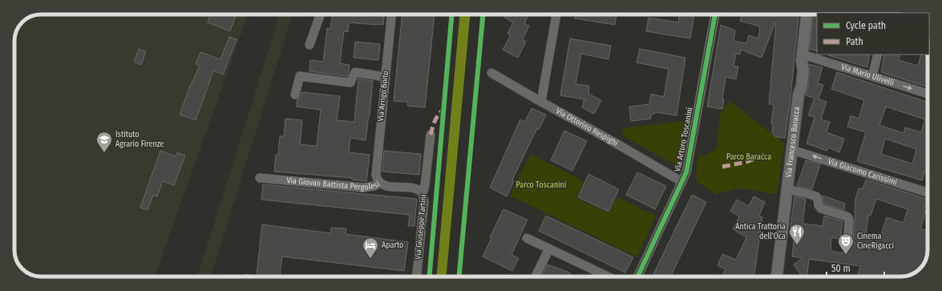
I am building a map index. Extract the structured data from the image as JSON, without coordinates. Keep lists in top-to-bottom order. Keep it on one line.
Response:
{"streets":{"main road":["Via Francesco Baracca"],"street":["Via Mario Ulivelli","Via Arrigo Boito","Via Ottorino Respighi","Via Arturo Toscanini","Via Giacomo Carissimi","Via Giovan Battista Pergolesi","Via Giuseppe Tartini"]},"crossings":[["Via Mario Ulivelli","Via Francesco Baracca"],["Via Arrigo Boito","Via Giovan Battista Pergolesi"],["Via Ottorino Respighi","Via Arturo Toscanini"],["Via Francesco Baracca","Via Giacomo Carissimi"],["Via Giovan Battista Pergolesi","Via Giuseppe Tartini"]],"one_way":["Via Mario Ulivelli","Via Giacomo Carissimi"],"parks":["Parco Baracca","Parco Toscanini"],"places":{"school or university":["Istituto Agrario Firenze"],"restaurant":["Antica Trattoria dell’Oca"],"theatre":["Cinema CineRigacci"],"hotel":["Aparto"]},"legend":["Cycle path","Path"],"scale_bar":"50 m"}
